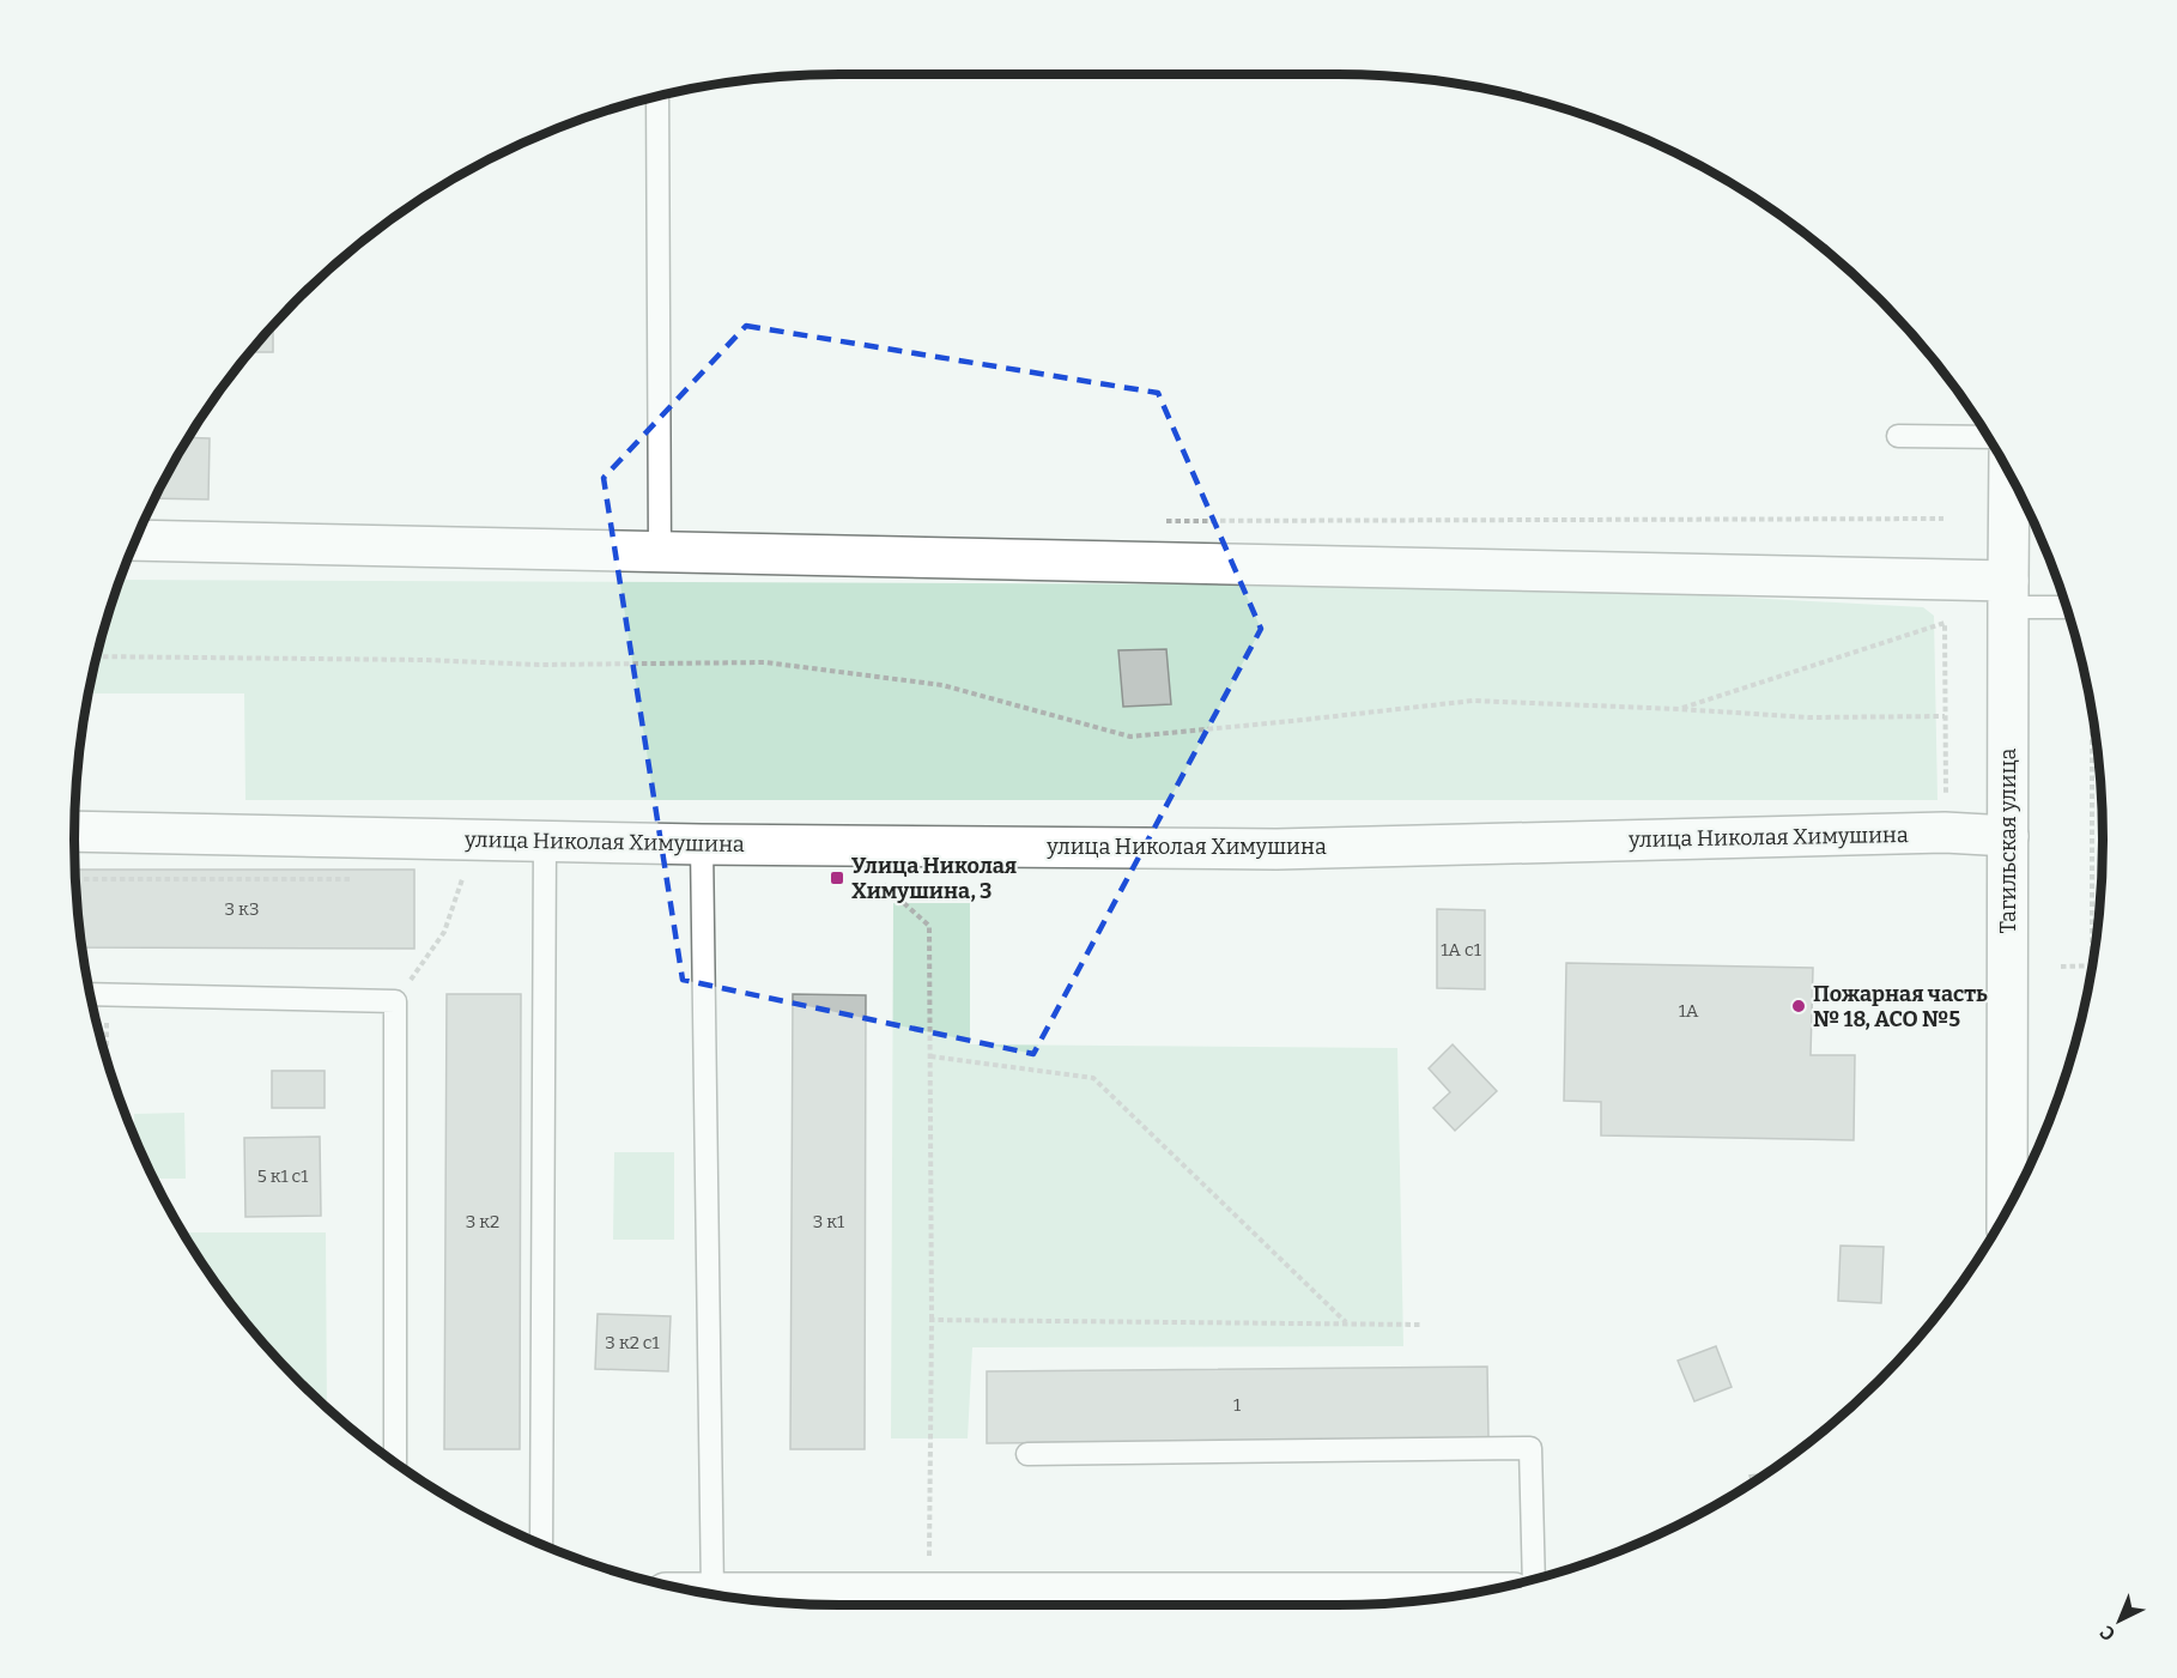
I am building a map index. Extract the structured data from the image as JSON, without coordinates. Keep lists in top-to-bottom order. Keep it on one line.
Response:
{"streets":{"main road":["улица Николая Химушина","Тагильская улица"]},"crossings":[["улица Николая Химушина","Тагильская улица"]],"places":{"transit":["Улица Николая Химушина, 3"],"other":["Пожарная часть № 18, АСО №5"]},"house_numbers":["3 к3","1А c1","1А","5 к1 с1","3 к2","3 к1","3 к2 с1","1"],"north":"bottom left"}
